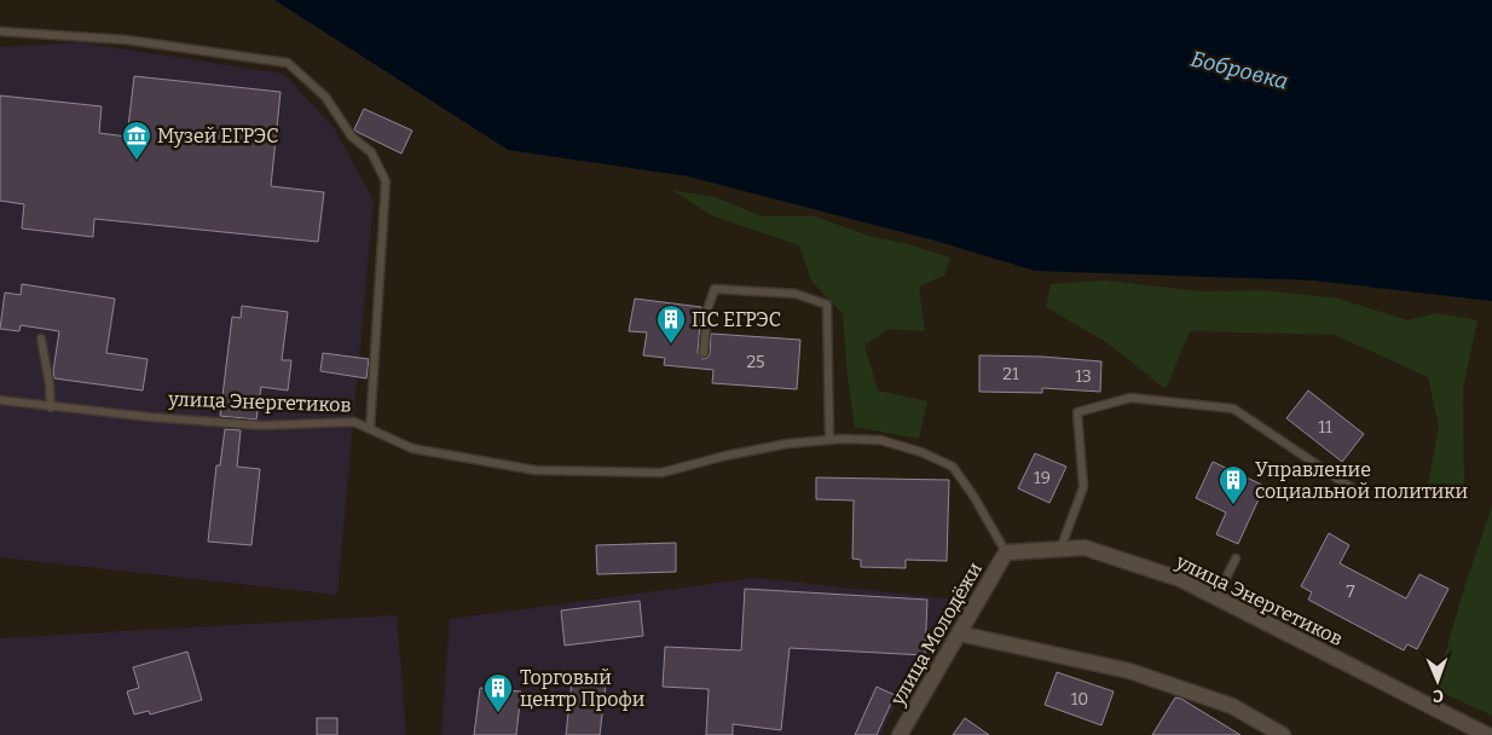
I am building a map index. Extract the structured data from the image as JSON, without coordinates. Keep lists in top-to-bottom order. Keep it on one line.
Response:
{"streets":{"street":["улица Энергетиков","улица Молодёжи"]},"crossings":[["улица Энергетиков","улица Молодёжи"]],"water":["Бобровка"],"places":{"museum":["Музей ЕГРЭС"],"building":["ПС ЕГРЭС","Управление социальной политики","Торговый центр Профи"]},"house_numbers":["25","21","13","11","19","7","10"],"north":"bottom"}
